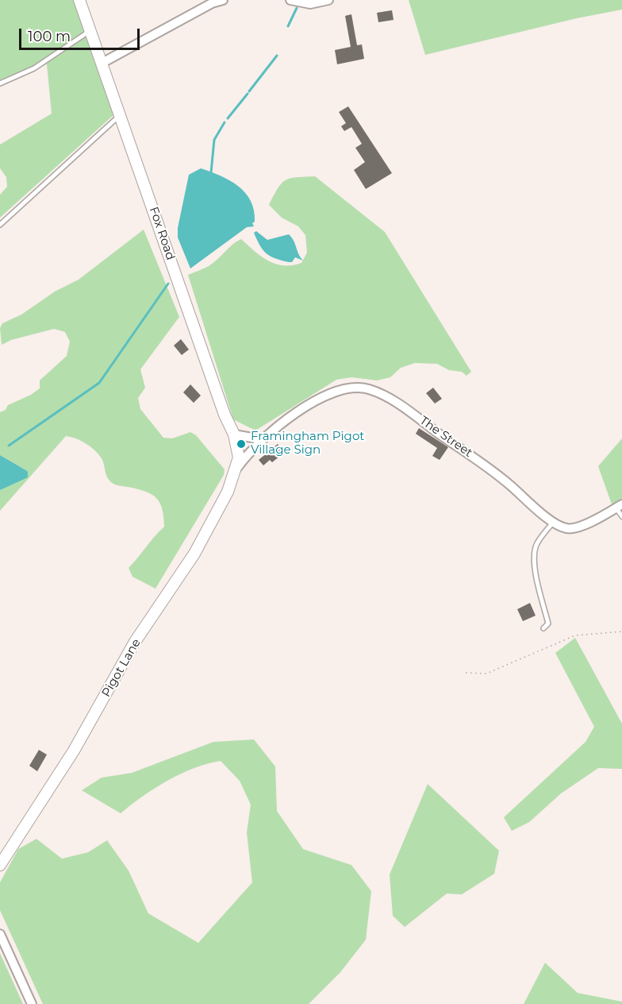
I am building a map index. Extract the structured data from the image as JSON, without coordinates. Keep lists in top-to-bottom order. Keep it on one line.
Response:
{"streets":{"street":["Fox Road","The Street","Pigot Lane"]},"crossings":[["Fox Road","The Street"],["Fox Road","Pigot Lane"],["The Street","Pigot Lane"]],"places":["Framingham Pigot Village Sign"],"scale_bar":"100 m"}
